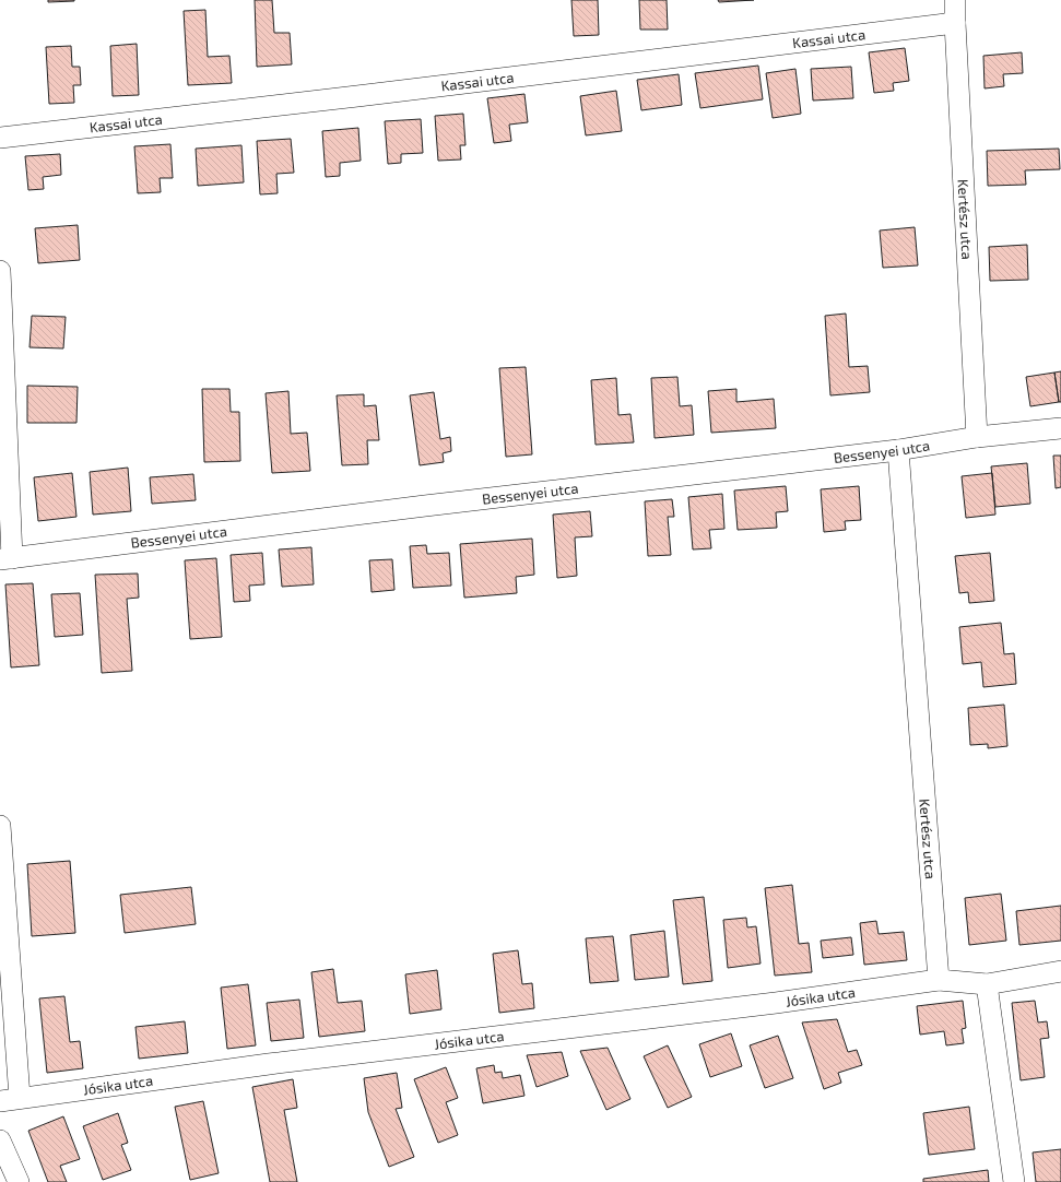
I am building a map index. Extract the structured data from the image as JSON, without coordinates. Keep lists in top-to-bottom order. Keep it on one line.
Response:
{"streets":{"street":["Kassai utca","Kertész utca","Bessenyei utca","Jósika utca"]},"crossings":[["Kassai utca","Kertész utca"],["Kertész utca","Bessenyei utca"],["Kertész utca","Jósika utca"]]}
